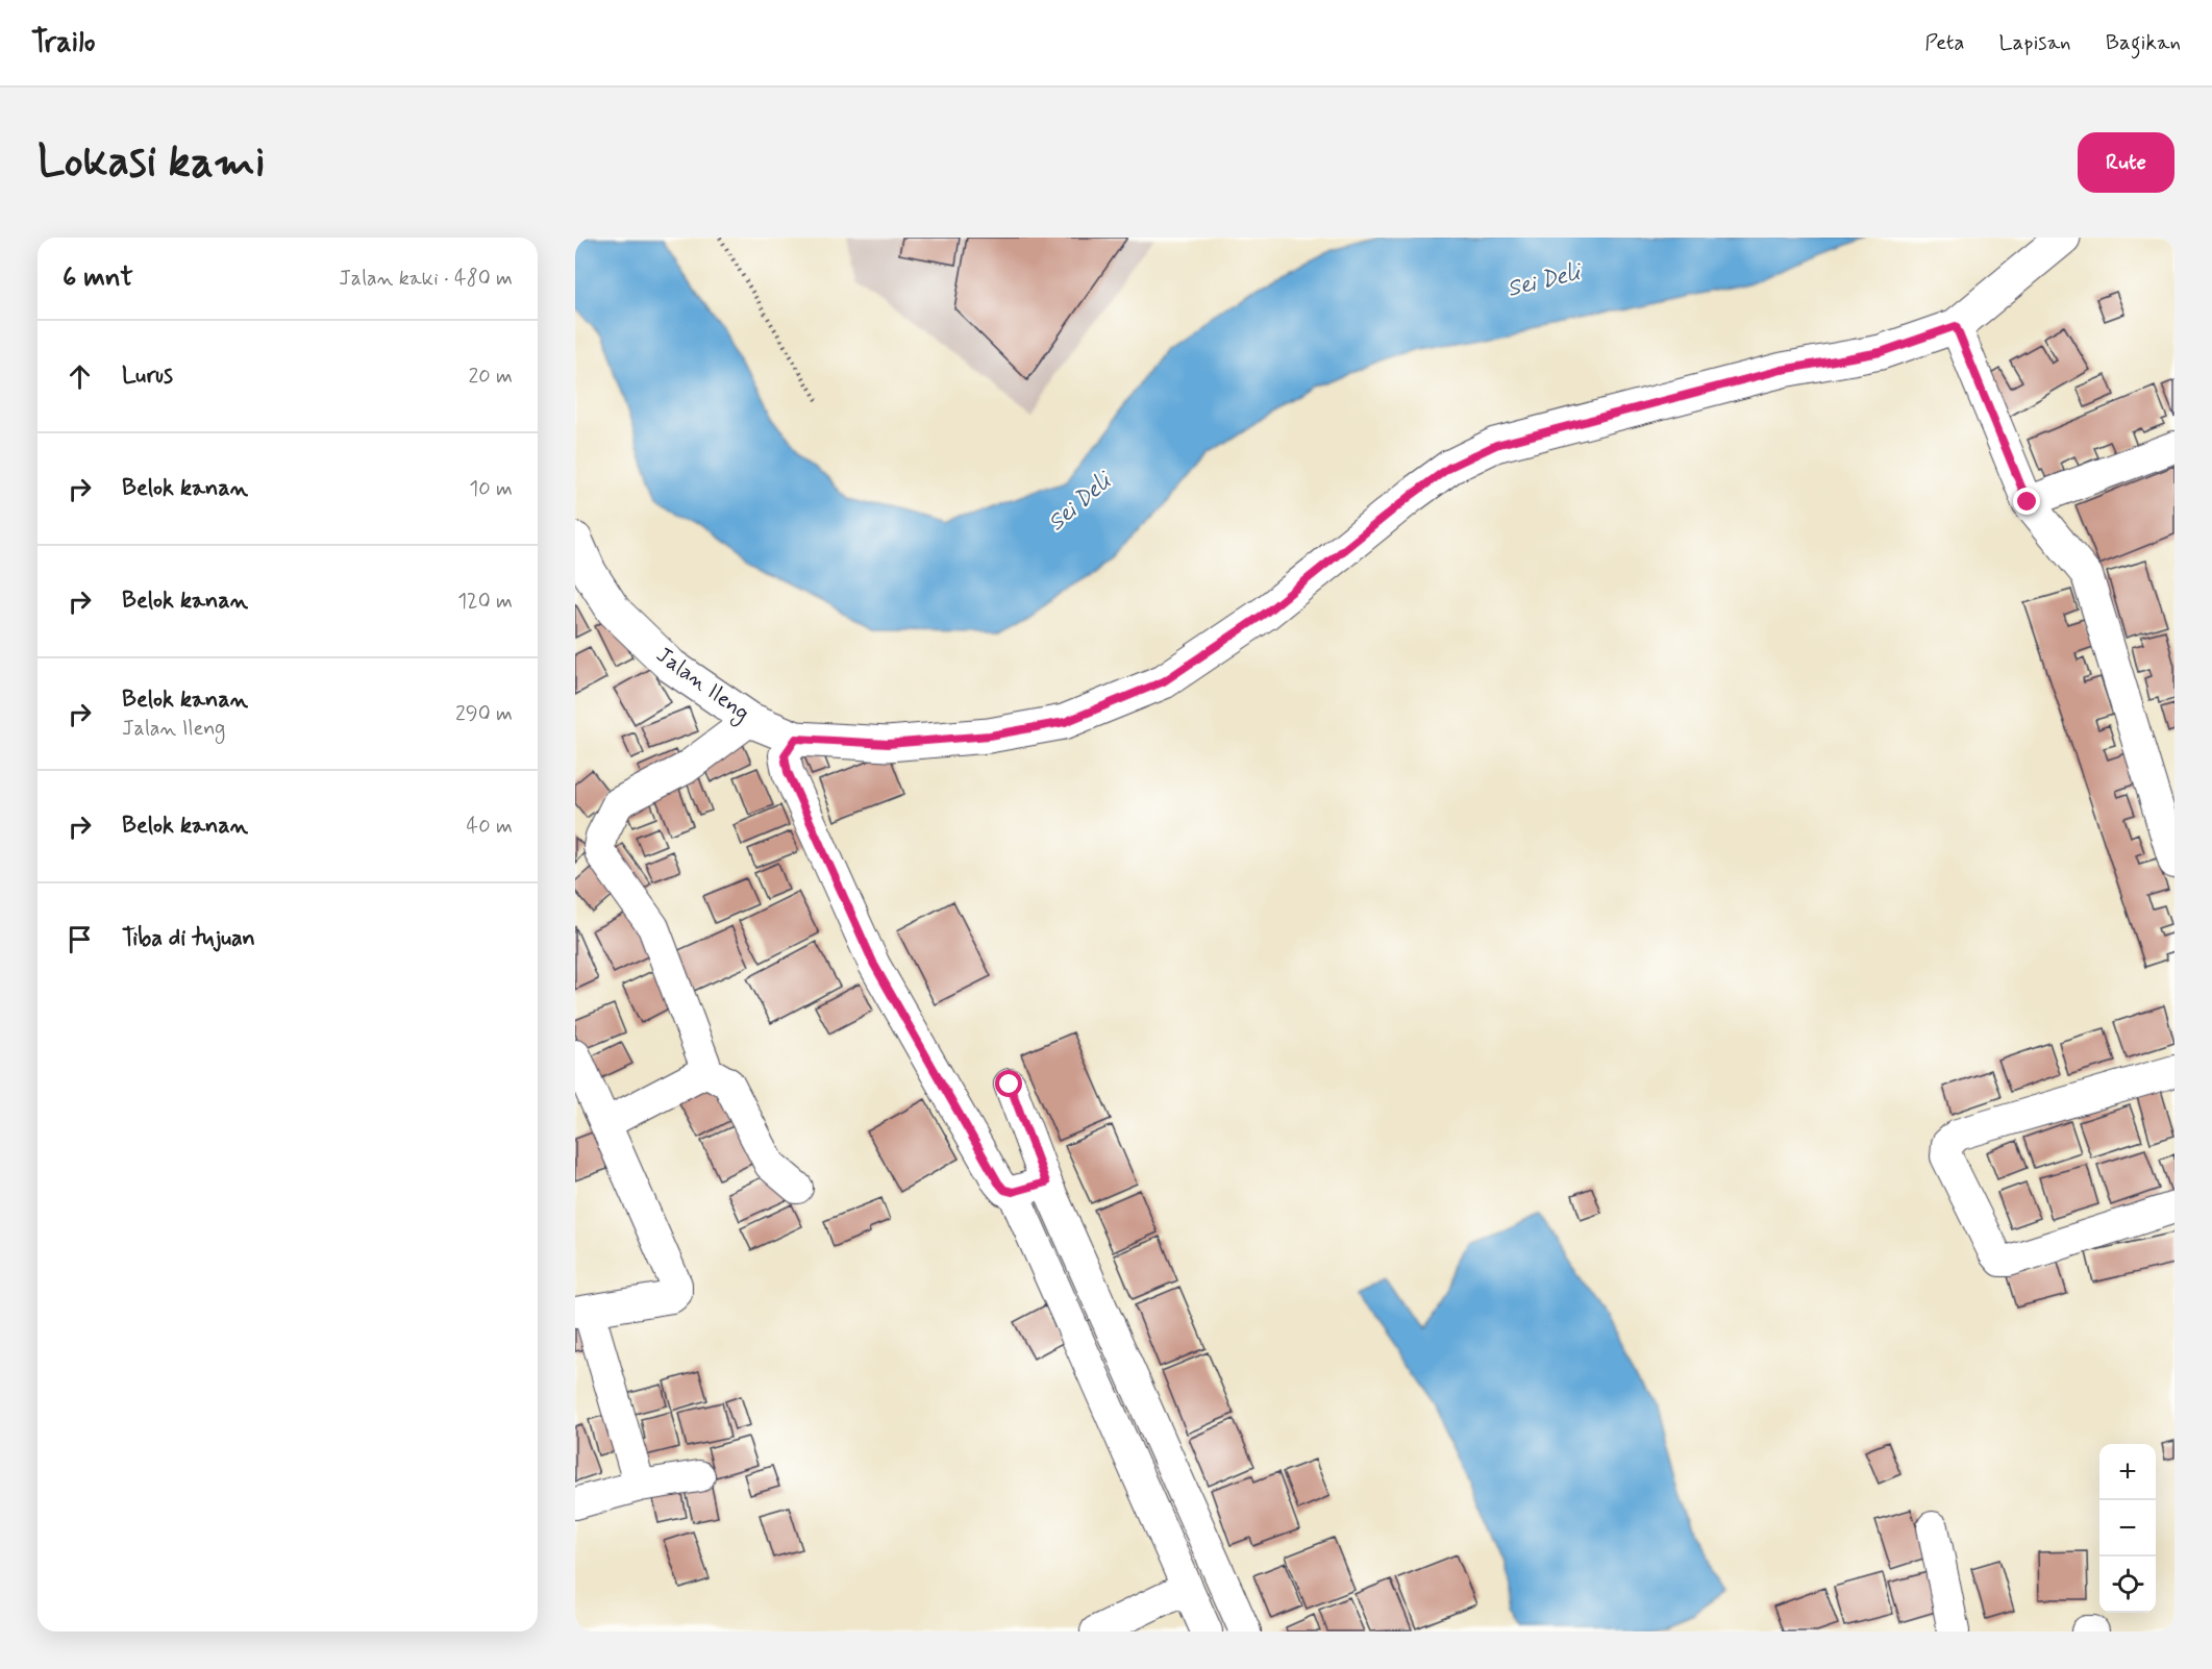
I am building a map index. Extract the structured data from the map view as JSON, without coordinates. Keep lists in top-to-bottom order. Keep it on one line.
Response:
{"streets":{"street":["Jalan Ileng"]},"water":["Sei Deli"],"page":{"header":"Trailo","nav":["Peta","Lapisan","Bagikan"],"buttons":"Rute","title":"Lokasi kami","heading":["6 mnt","Jalan kaki · 480 m"],"list":[["Lurus","20 m"],["Belok kanan","10 m"],["Belok kanan","120 m"],["Belok kanan","Jalan Ileng","290 m"],["Belok kanan","40 m"],"Tiba di tujuan"],"map_buttons":["+","−"]}}
